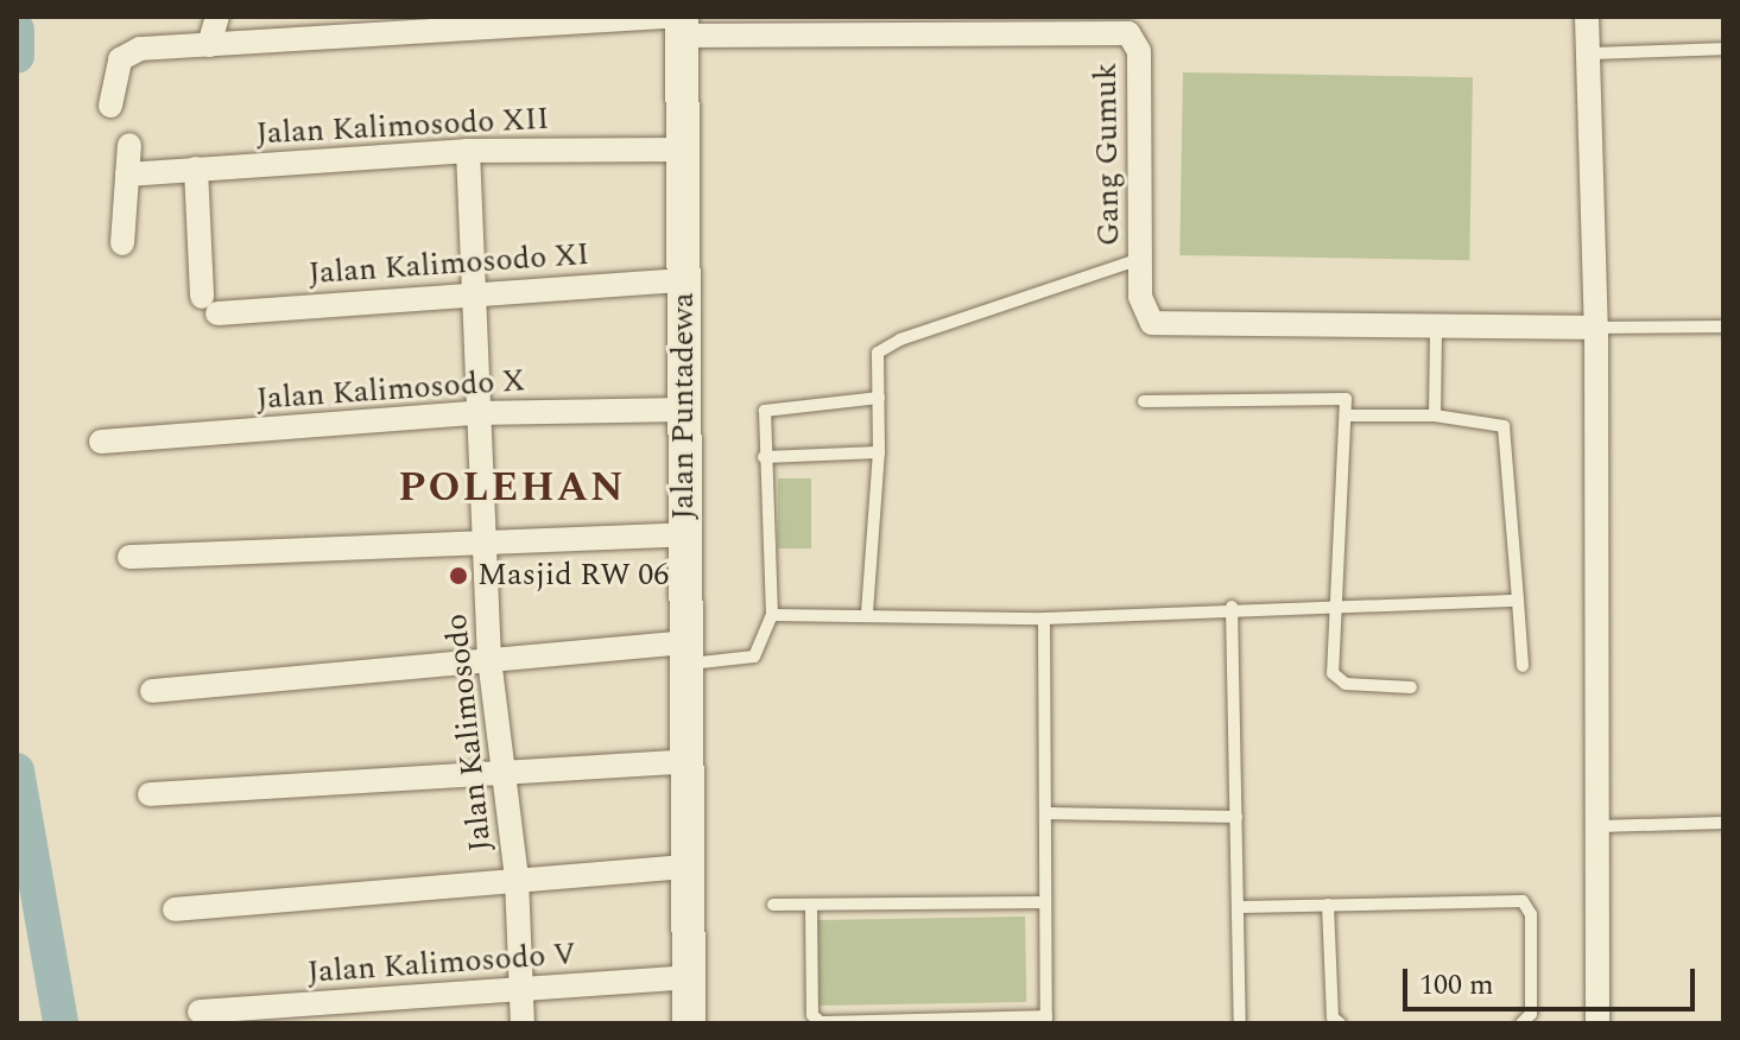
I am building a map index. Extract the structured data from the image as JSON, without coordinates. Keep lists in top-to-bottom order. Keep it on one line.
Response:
{"streets":{"street":["Jalan Kalimosodo XII","Gang Gumuk","Jalan Kalimosodo XI","Jalan Kalimosodo X","Jalan Puntadewa","Jalan Kalimosodo","Jalan Kalimosodo V"]},"crossings":[["Jalan Kalimosodo XII","Jalan Kalimosodo XI"],["Jalan Kalimosodo XII","Jalan Puntadewa"],["Jalan Kalimosodo XII","Jalan Kalimosodo"],["Gang Gumuk","Jalan Puntadewa"],["Jalan Kalimosodo XI","Jalan Puntadewa"],["Jalan Kalimosodo XI","Jalan Kalimosodo"],["Jalan Kalimosodo X","Jalan Puntadewa"],["Jalan Kalimosodo X","Jalan Kalimosodo"],["Jalan Puntadewa","Jalan Kalimosodo V"],["Jalan Kalimosodo","Jalan Kalimosodo V"]],"districts":["POLEHAN"],"places":["Masjid RW 06"],"scale_bar":"100 m"}
